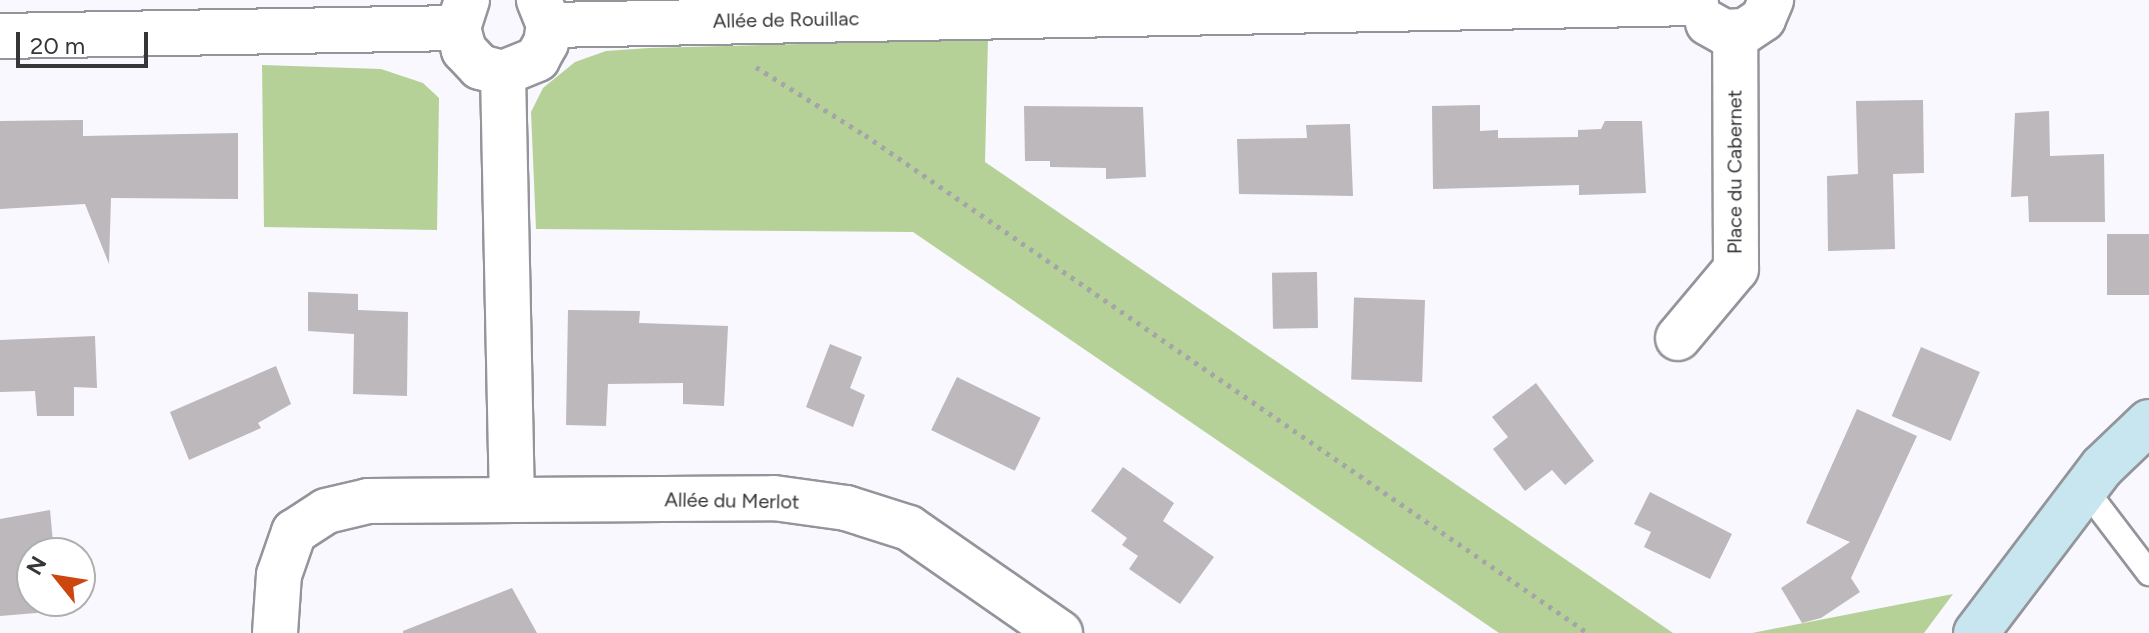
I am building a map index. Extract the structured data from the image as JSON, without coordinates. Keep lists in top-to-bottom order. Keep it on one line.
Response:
{"streets":{"street":["Allée de Rouillac","Place du Cabernet","Allée du Merlot"]},"scale_bar":"20 m","north":"top left"}
